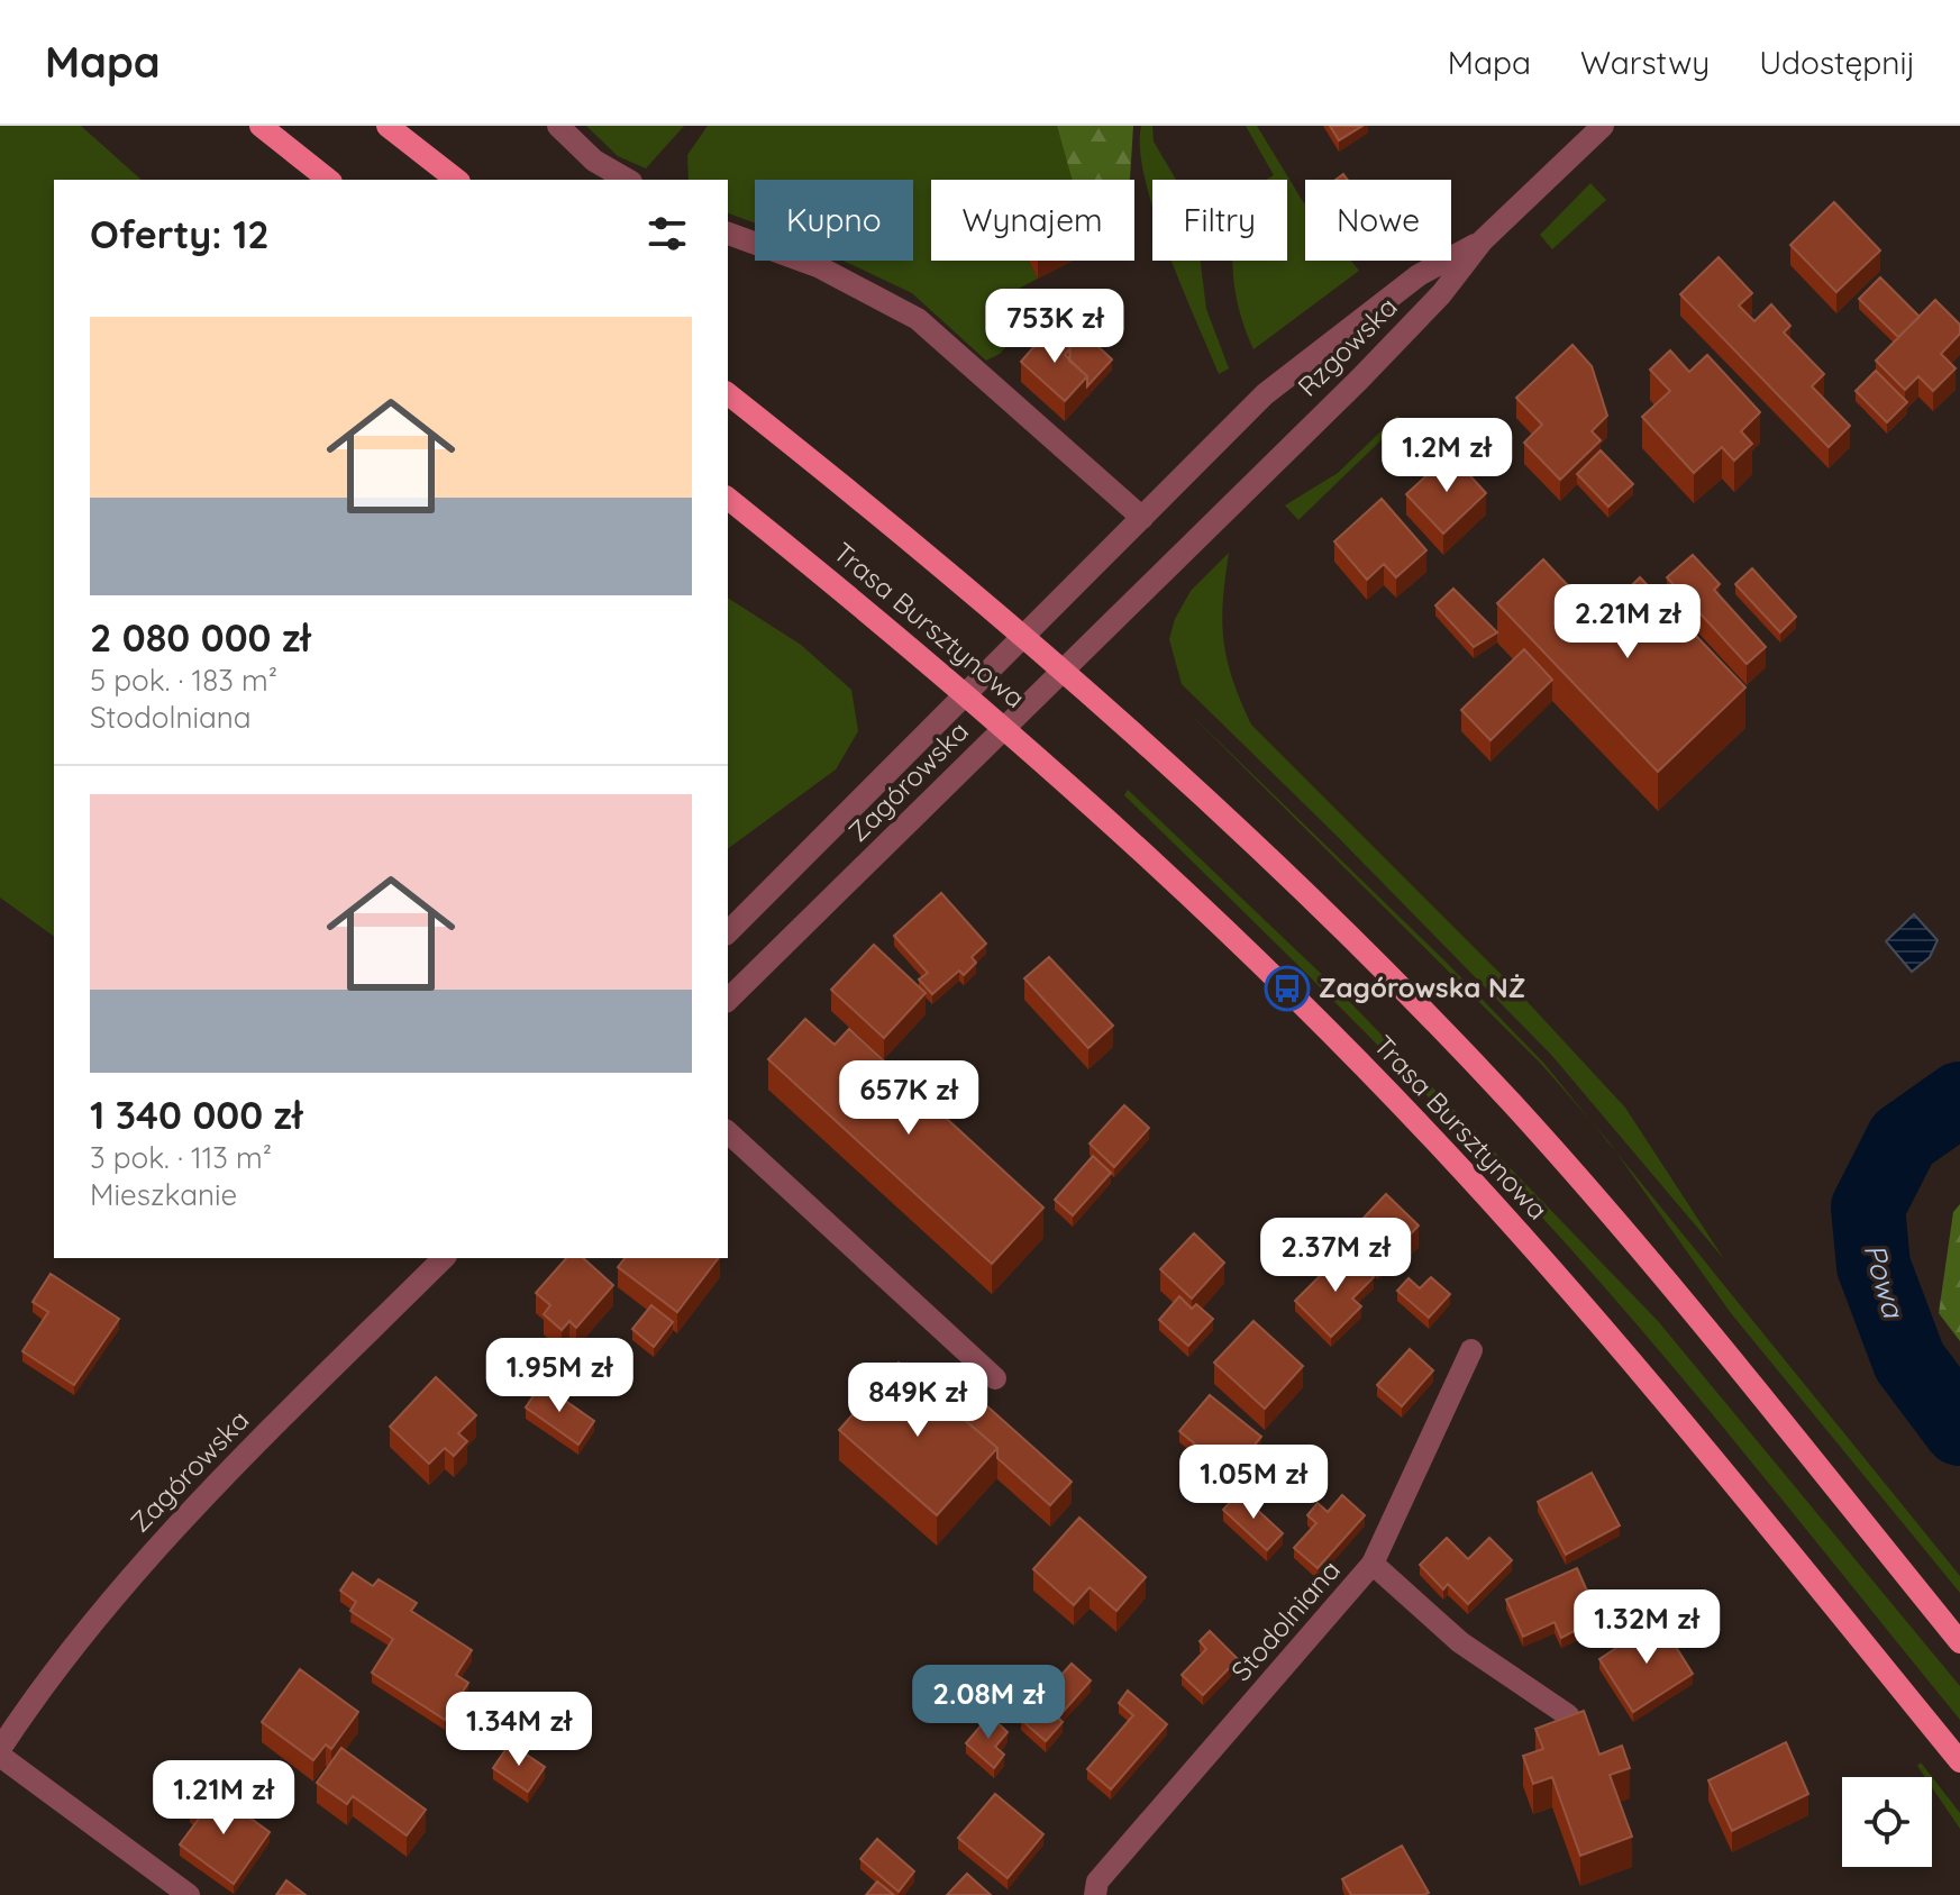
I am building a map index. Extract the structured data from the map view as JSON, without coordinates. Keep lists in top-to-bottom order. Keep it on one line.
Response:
{"streets":{"main road":["Trasa Bursztynowa"],"street":["Rzgowska","Zagórowska","Stodolniana"]},"crossings":[["Rzgowska","Zagórowska"],["Trasa Bursztynowa","Zagórowska"]],"water":["Powa"],"places":{"bus stop":["Zagórowska NŻ"]},"page":{"header":"Mapa","nav":["Mapa","Warstwy","Udostępnij"],"chip":["Kupno","Wynajem","Filtry","Nowe"],"heading":"Oferty: 12","list":[{"name":"2 080 000 zł","note":"5 pok. · 183 m² · Stodolniana"},{"name":"1 340 000 zł","note":"3 pok. · 113 m² · Mieszkanie"}],"price":["753K zł","1.2M zł","2.21M zł","657K zł","2.37M zł","1.95M zł","849K zł","1.05M zł","1.32M zł","2.08M zł","1.34M zł","1.21M zł"]}}
